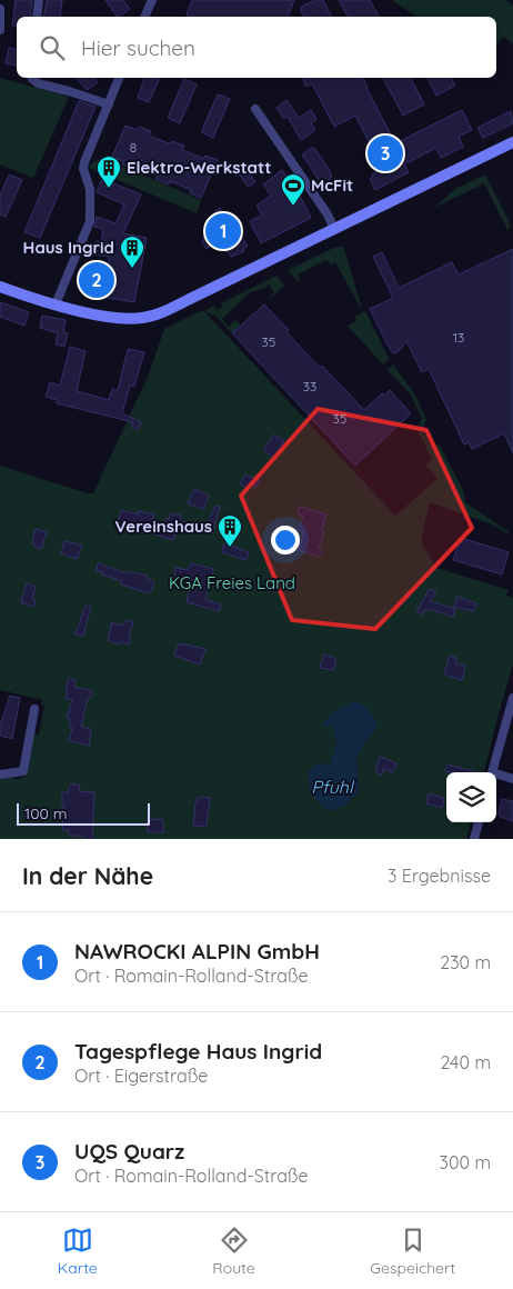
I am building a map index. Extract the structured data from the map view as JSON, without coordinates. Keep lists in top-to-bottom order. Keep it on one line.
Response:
{"water":["Pfuhl"],"parks":["KGA Freies Land"],"places":{"building":["Elektro-Werkstatt","Haus Ingrid","Vereinshaus"],"sports":["McFit"]},"house_numbers":["8","13","35","33","35"],"scale_bar":"100 m","page":{"search":"Hier suchen","pins":["3","1","2"],"scale":"100 m","heading":["In der Nähe","3 Ergebnisse"],"list":[{"mark":"1","name":"NAWROCKI ALPIN GmbH","note":"Ort · Romain-Rolland-Straße","value":"230 m"},{"mark":"2","name":"Tagespflege Haus Ingrid","note":"Ort · Eigerstraße","value":"240 m"},{"mark":"3","name":"UQS Quarz","note":"Ort · Romain-Rolland-Straße","value":"300 m"}],"nav":["Karte","Route","Gespeichert"]}}
